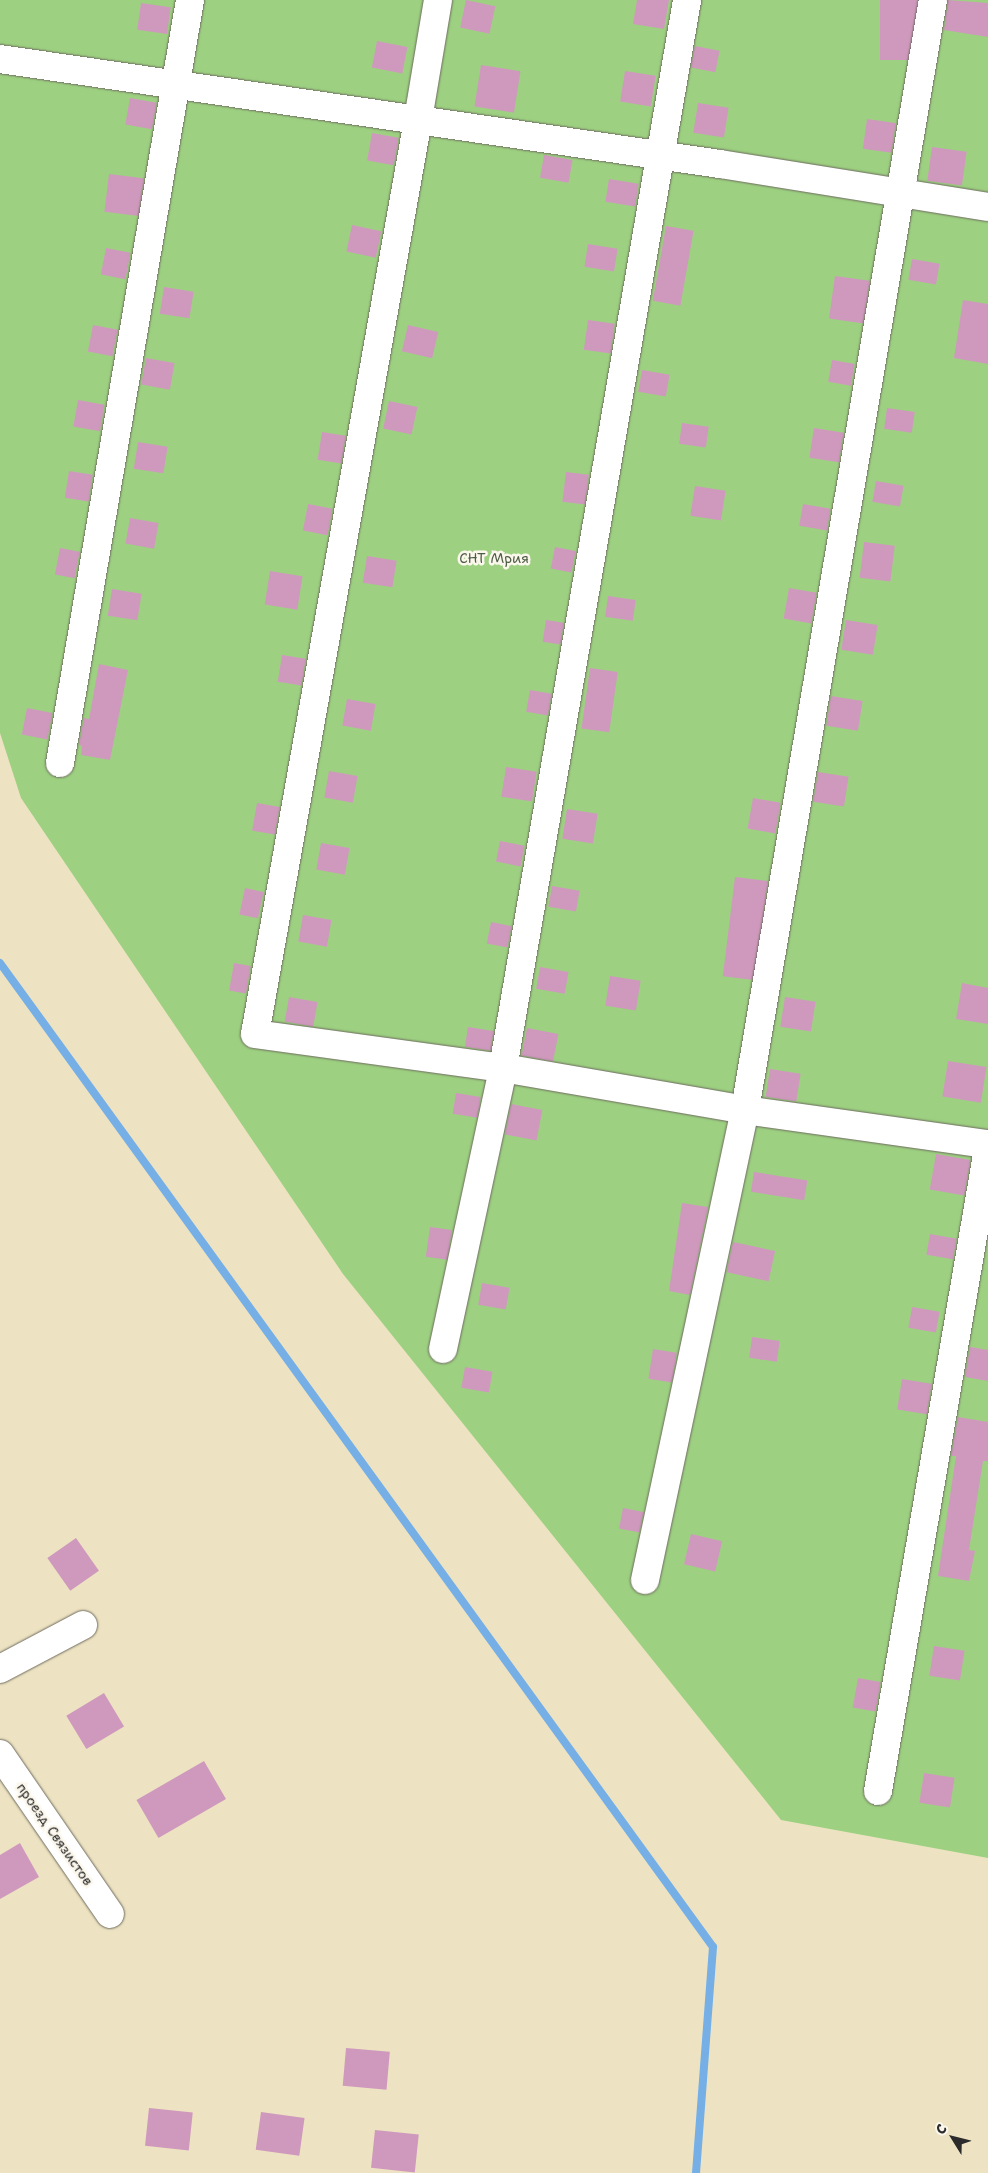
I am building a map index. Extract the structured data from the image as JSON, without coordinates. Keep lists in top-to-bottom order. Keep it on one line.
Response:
{"streets":{"street":["проезд Связистов"]},"parks":["СНТ Мрия"],"north":"top left"}
